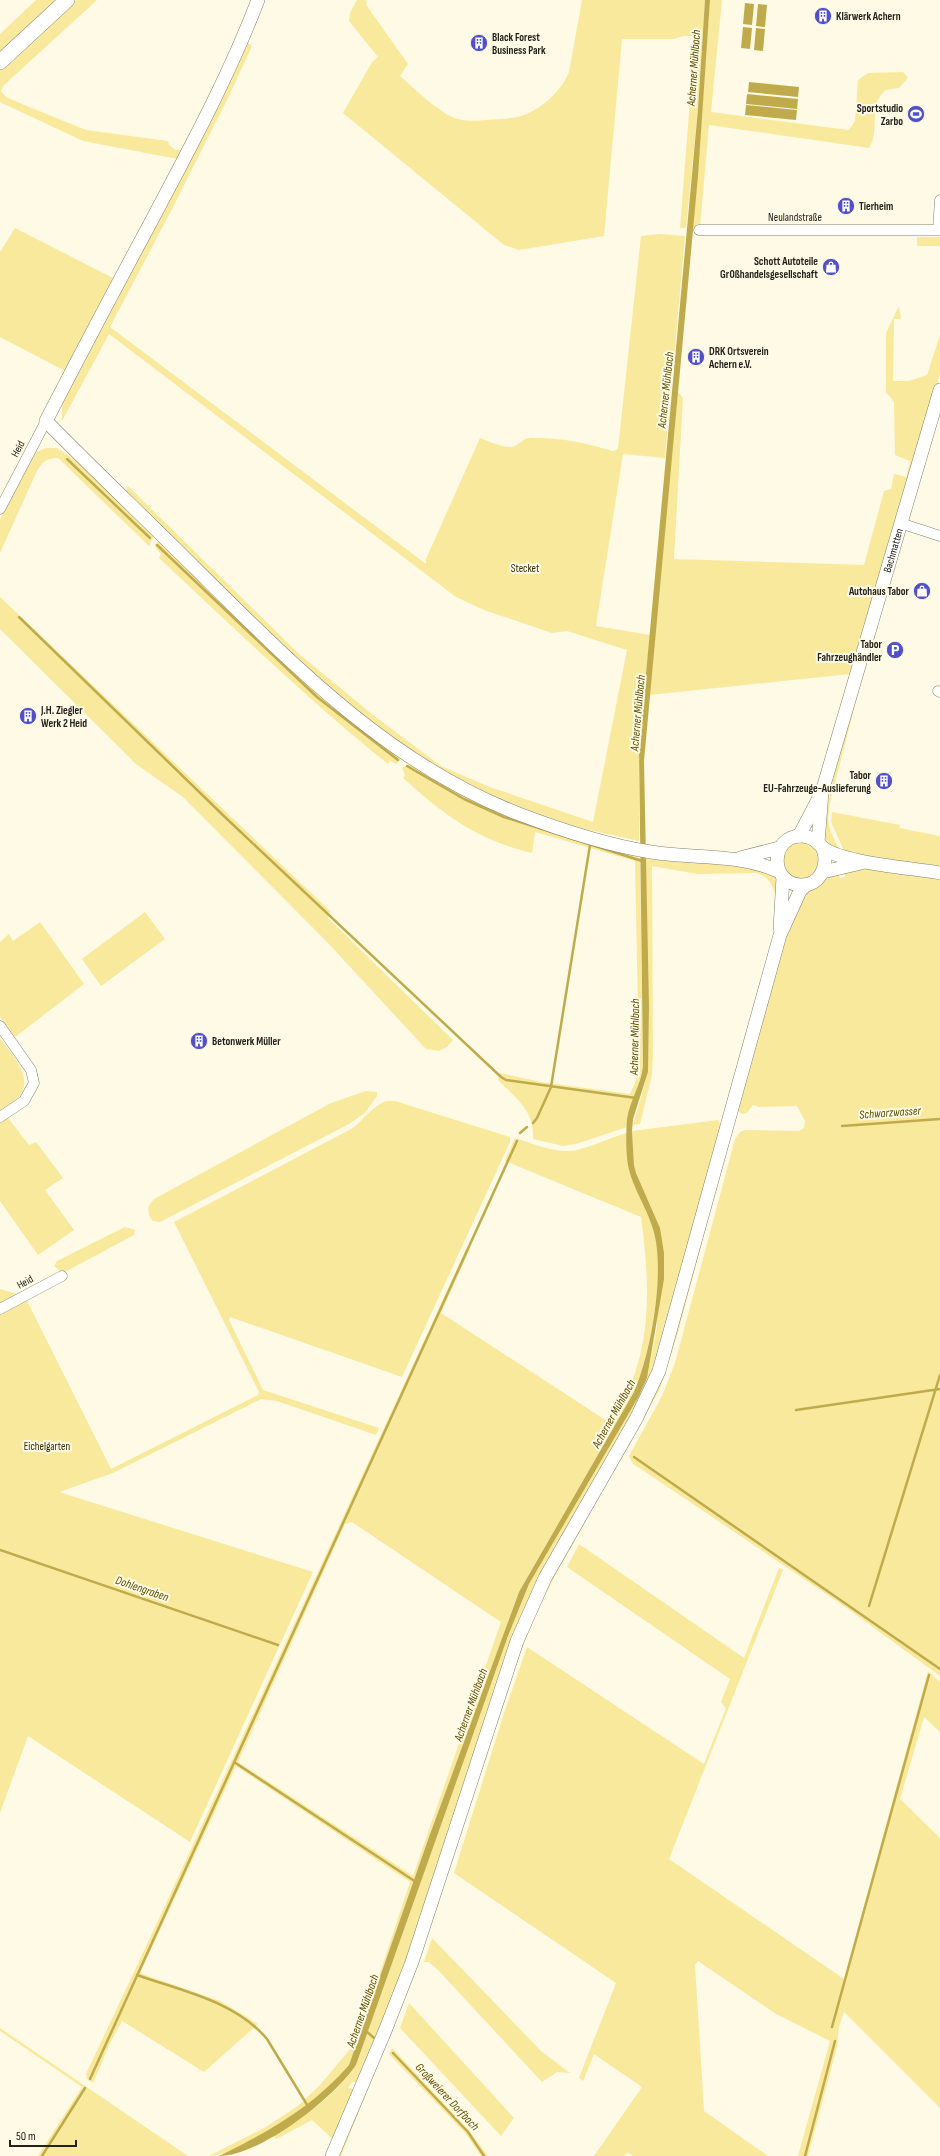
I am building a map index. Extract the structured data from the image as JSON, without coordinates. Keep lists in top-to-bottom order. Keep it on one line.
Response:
{"streets":{"street":["Neulandstraße","Heid","Bachmatten"]},"water":["Acherner Mühlbach","Schwarzwasser","Dohlengraben","Großweierer Dorfbach"],"parks":["Stecket","Eichelgarten"],"places":{"building":["Klärwerk Achern","Black Forest Business Park","Tierheim","DRK Ortsverein Achern e.V.","J.H. Ziegler Werk 2 Heid","Tabor EU-Fahrzeuge-Auslieferung","Betonwerk Müller"],"sports":["Sportstudio Zarbo"],"shop":["Schott Autoteile Gr0ßhandelsgesellschaft","Autohaus Tabor"],"parking":["Tabor Fahrzeughändler"]},"scale_bar":"50 m"}
